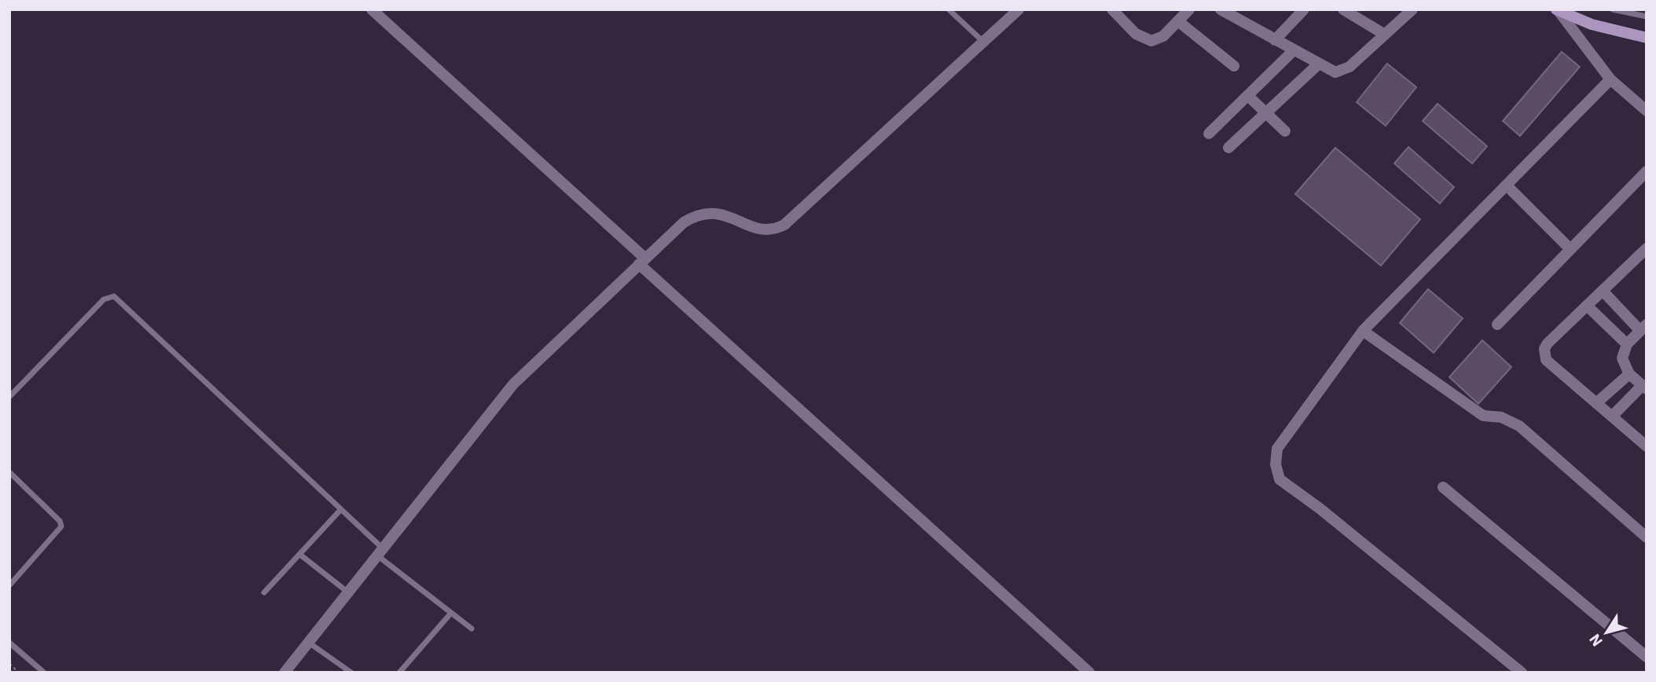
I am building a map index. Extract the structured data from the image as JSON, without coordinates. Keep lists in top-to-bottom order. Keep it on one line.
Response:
{"north":"bottom left"}
